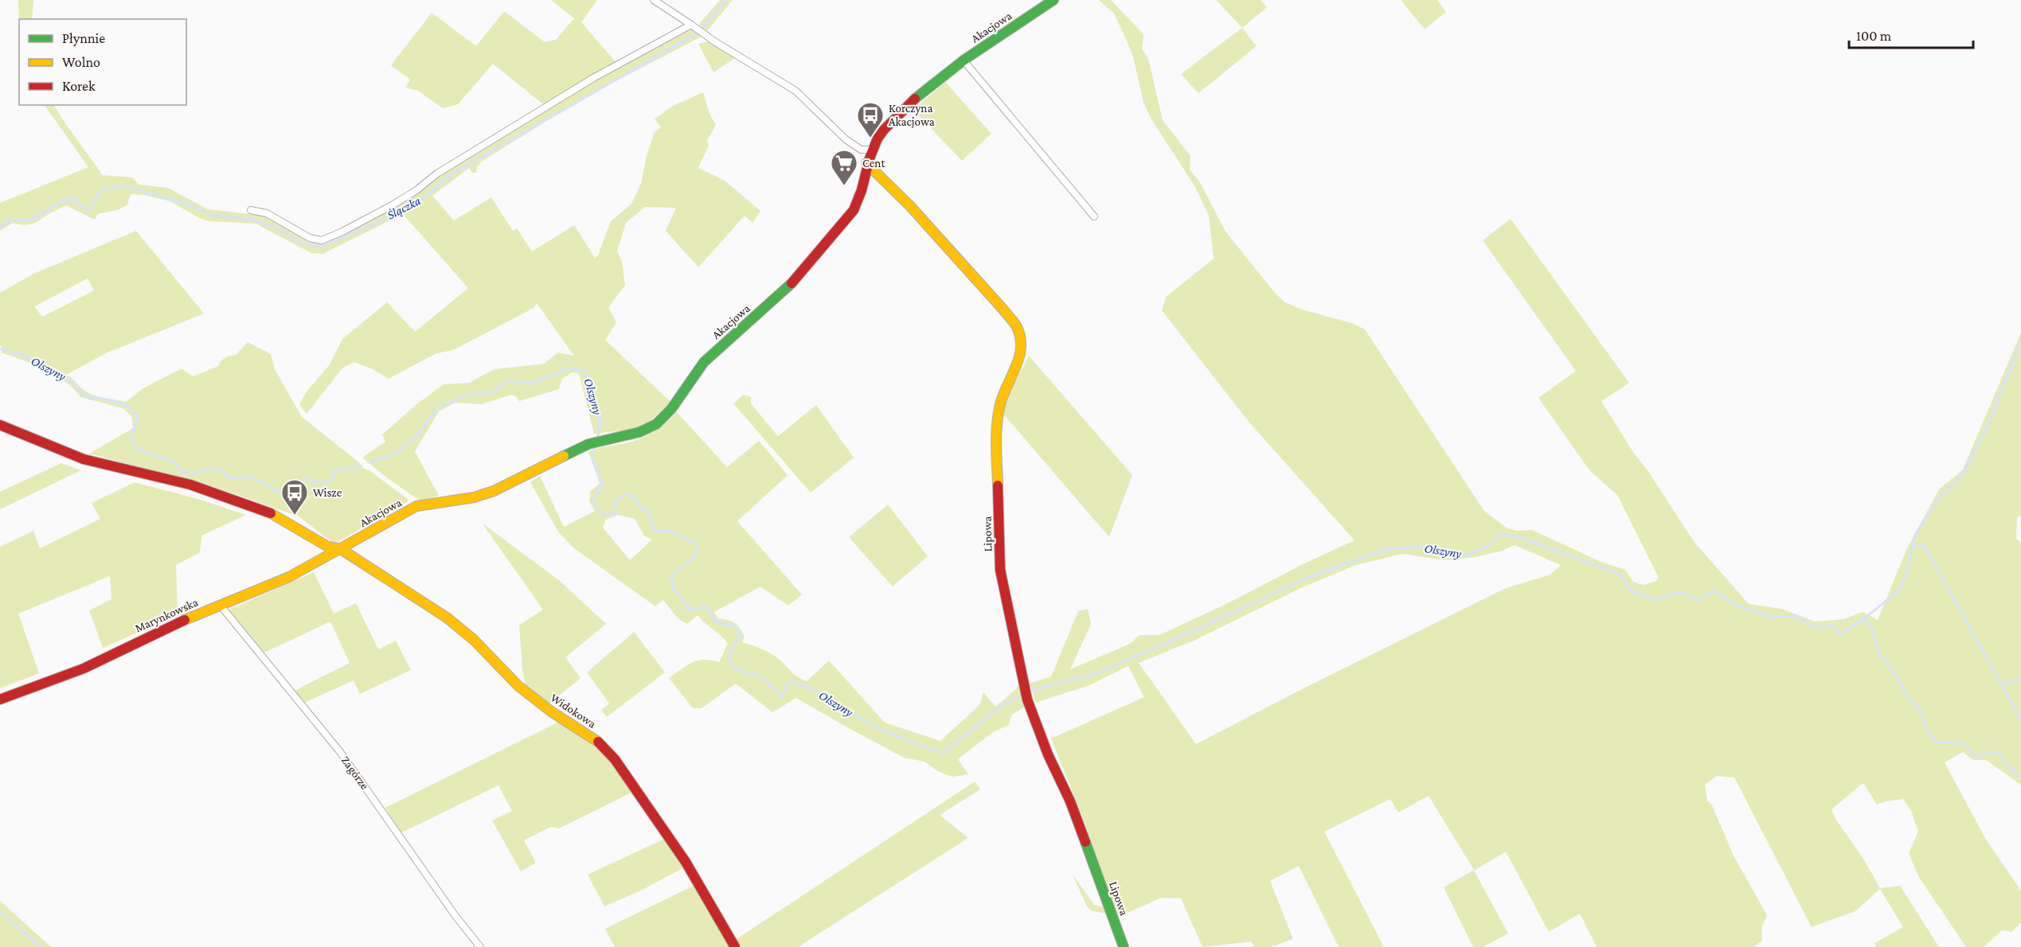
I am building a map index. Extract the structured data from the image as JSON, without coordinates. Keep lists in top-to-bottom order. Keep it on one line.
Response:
{"streets":{"street":["Akacjowa","Lipowa","Marynkowska","Widokowa","Zagórze"]},"crossings":[["Akacjowa","Lipowa"],["Akacjowa","Marynkowska"],["Akacjowa","Widokowa"],["Marynkowska","Widokowa"],["Marynkowska","Zagórze"]],"water":["Ślączka","Olszyny"],"places":{"bus stop":["Korczyna Akacjowa","Wisze"],"supermarket":["Cent"]},"legend":["Płynnie","Wolno","Korek"],"scale_bar":"100 m"}
